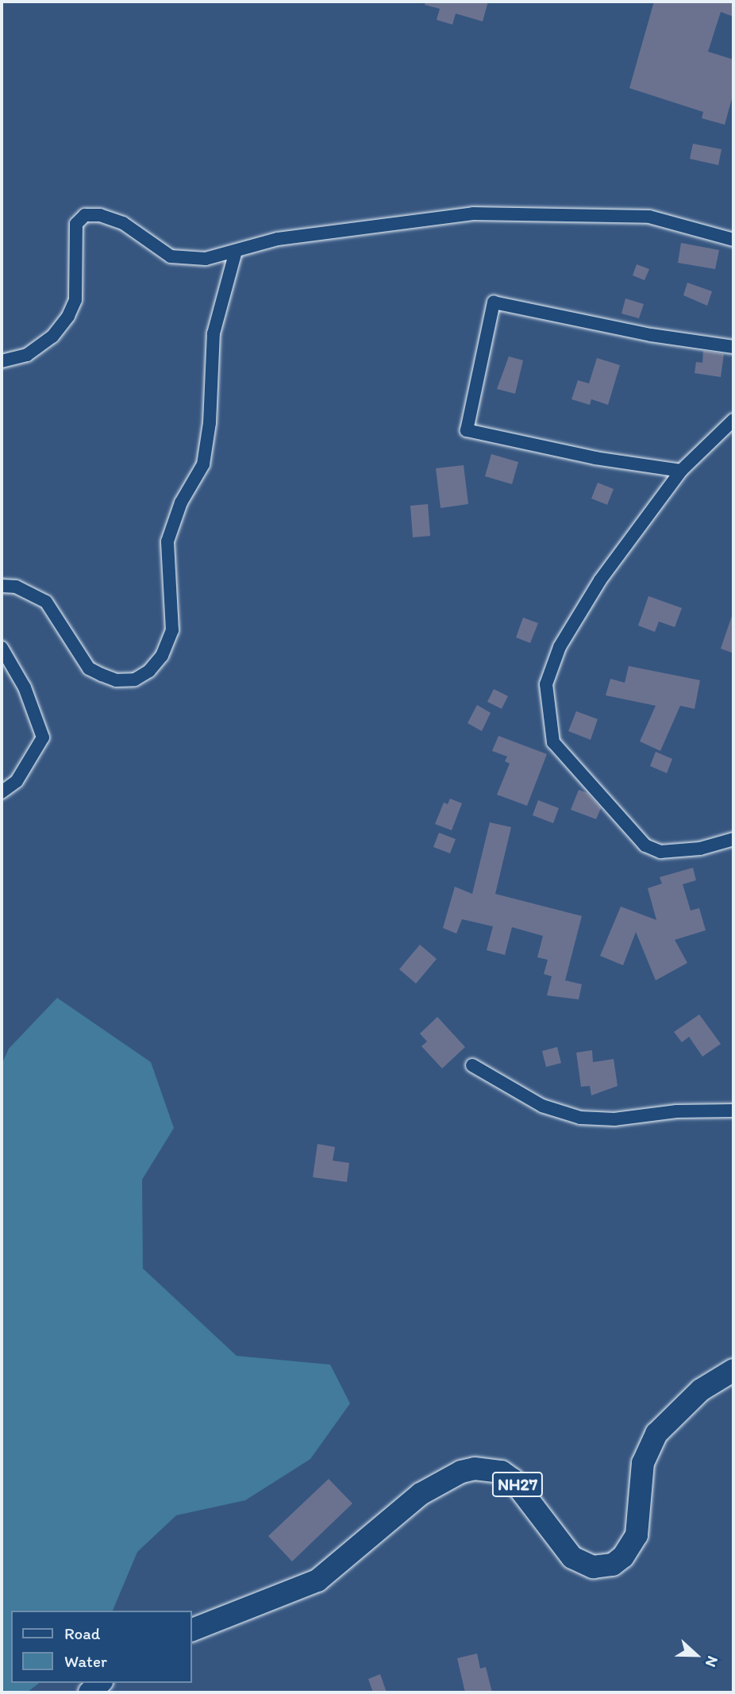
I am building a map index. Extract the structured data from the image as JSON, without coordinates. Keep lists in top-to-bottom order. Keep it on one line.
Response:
{"streets":{"highway":["NH27"]},"legend":["Road","Water"],"north":"right"}
